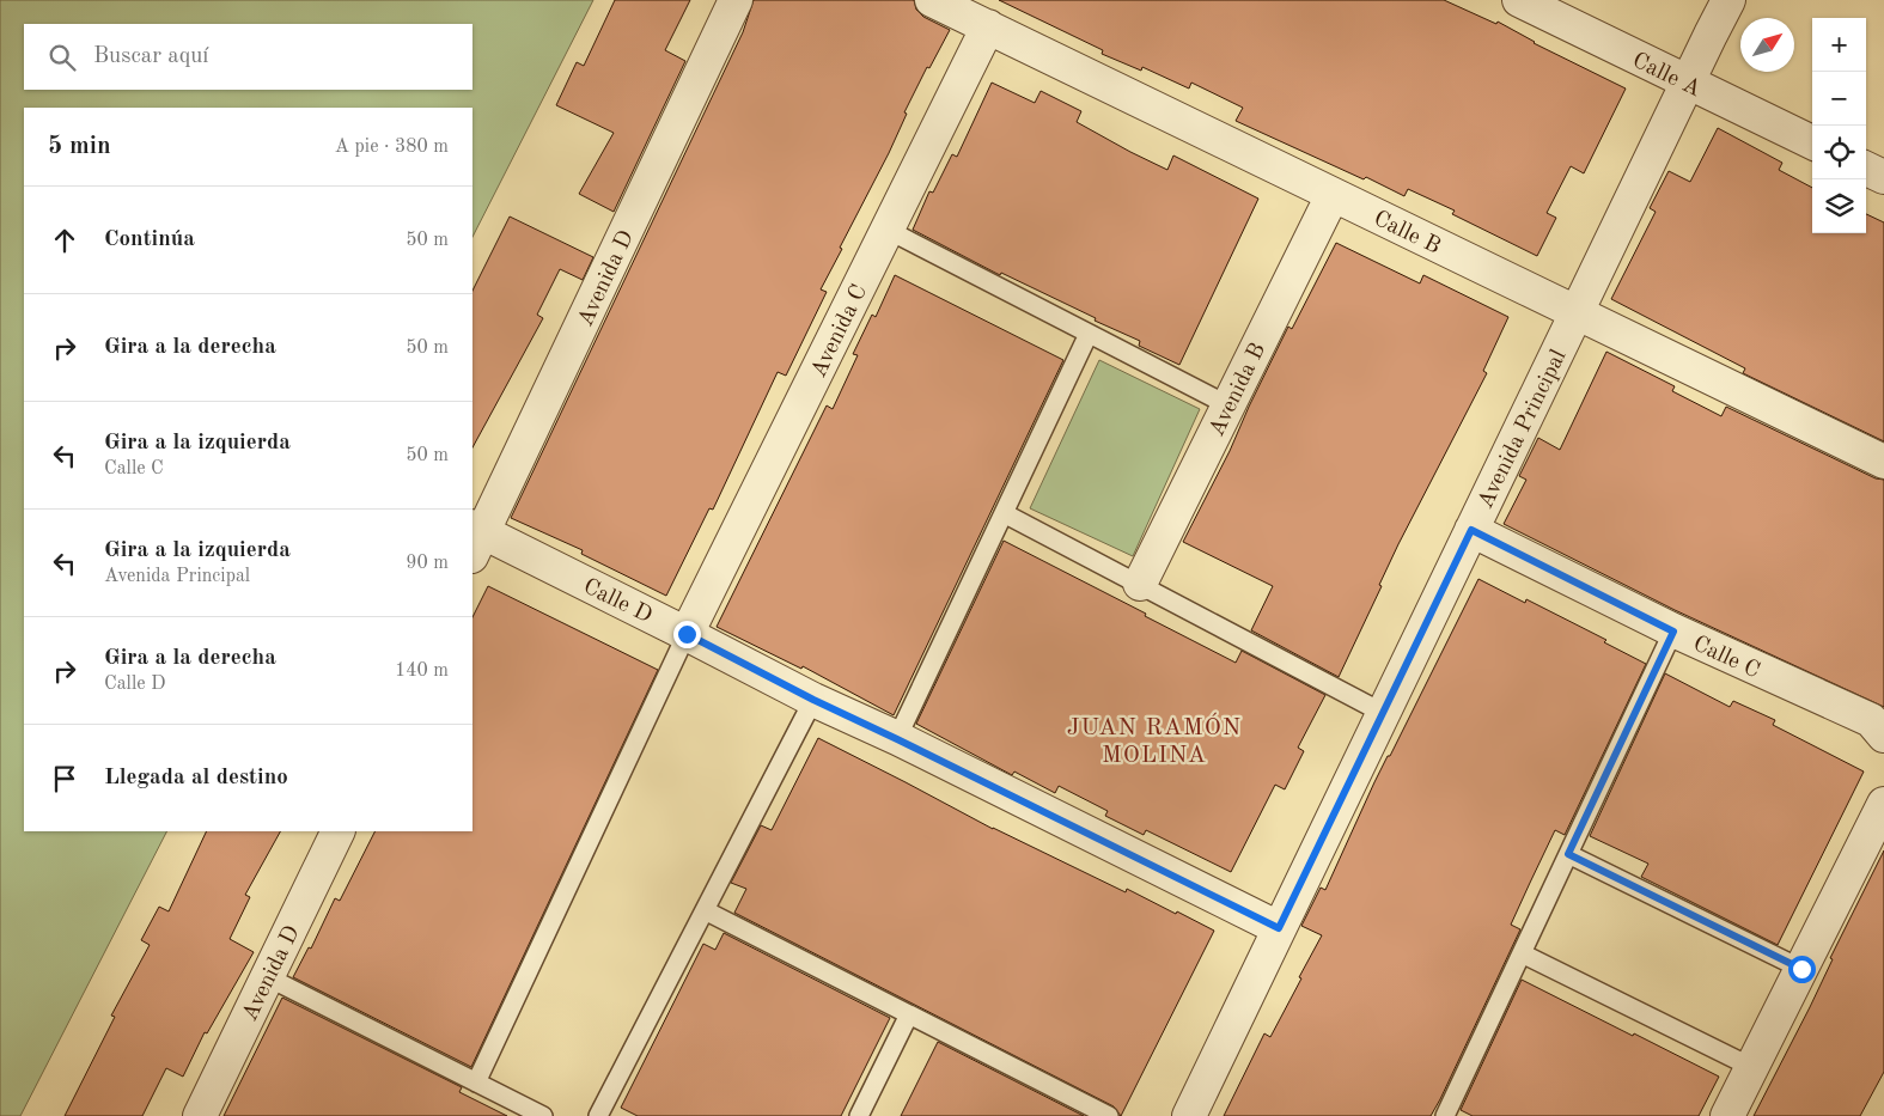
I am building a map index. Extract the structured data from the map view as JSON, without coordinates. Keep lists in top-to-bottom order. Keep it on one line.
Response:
{"streets":{"street":["Calle A","Calle B","Avenida D","Avenida C","Avenida B","Avenida Principal","Calle D","Calle C"]},"crossings":[["Calle A","Avenida Principal"],["Calle B","Avenida C"],["Calle B","Avenida B"],["Calle B","Avenida Principal"],["Avenida D","Calle D"],["Avenida C","Calle D"],["Avenida Principal","Calle D"],["Avenida Principal","Calle C"]],"districts":["JUAN RAMÓN MOLINA"],"north":"top right","page":{"map_buttons":["+","−"],"search":"Buscar aquí","heading":["5 min","A pie · 380 m"],"list":[["Continúa","50 m"],["Gira a la derecha","50 m"],["Gira a la izquierda","Calle C","50 m"],["Gira a la izquierda","Avenida Principal","90 m"],["Gira a la derecha","Calle D","140 m"],"Llegada al destino"]}}
